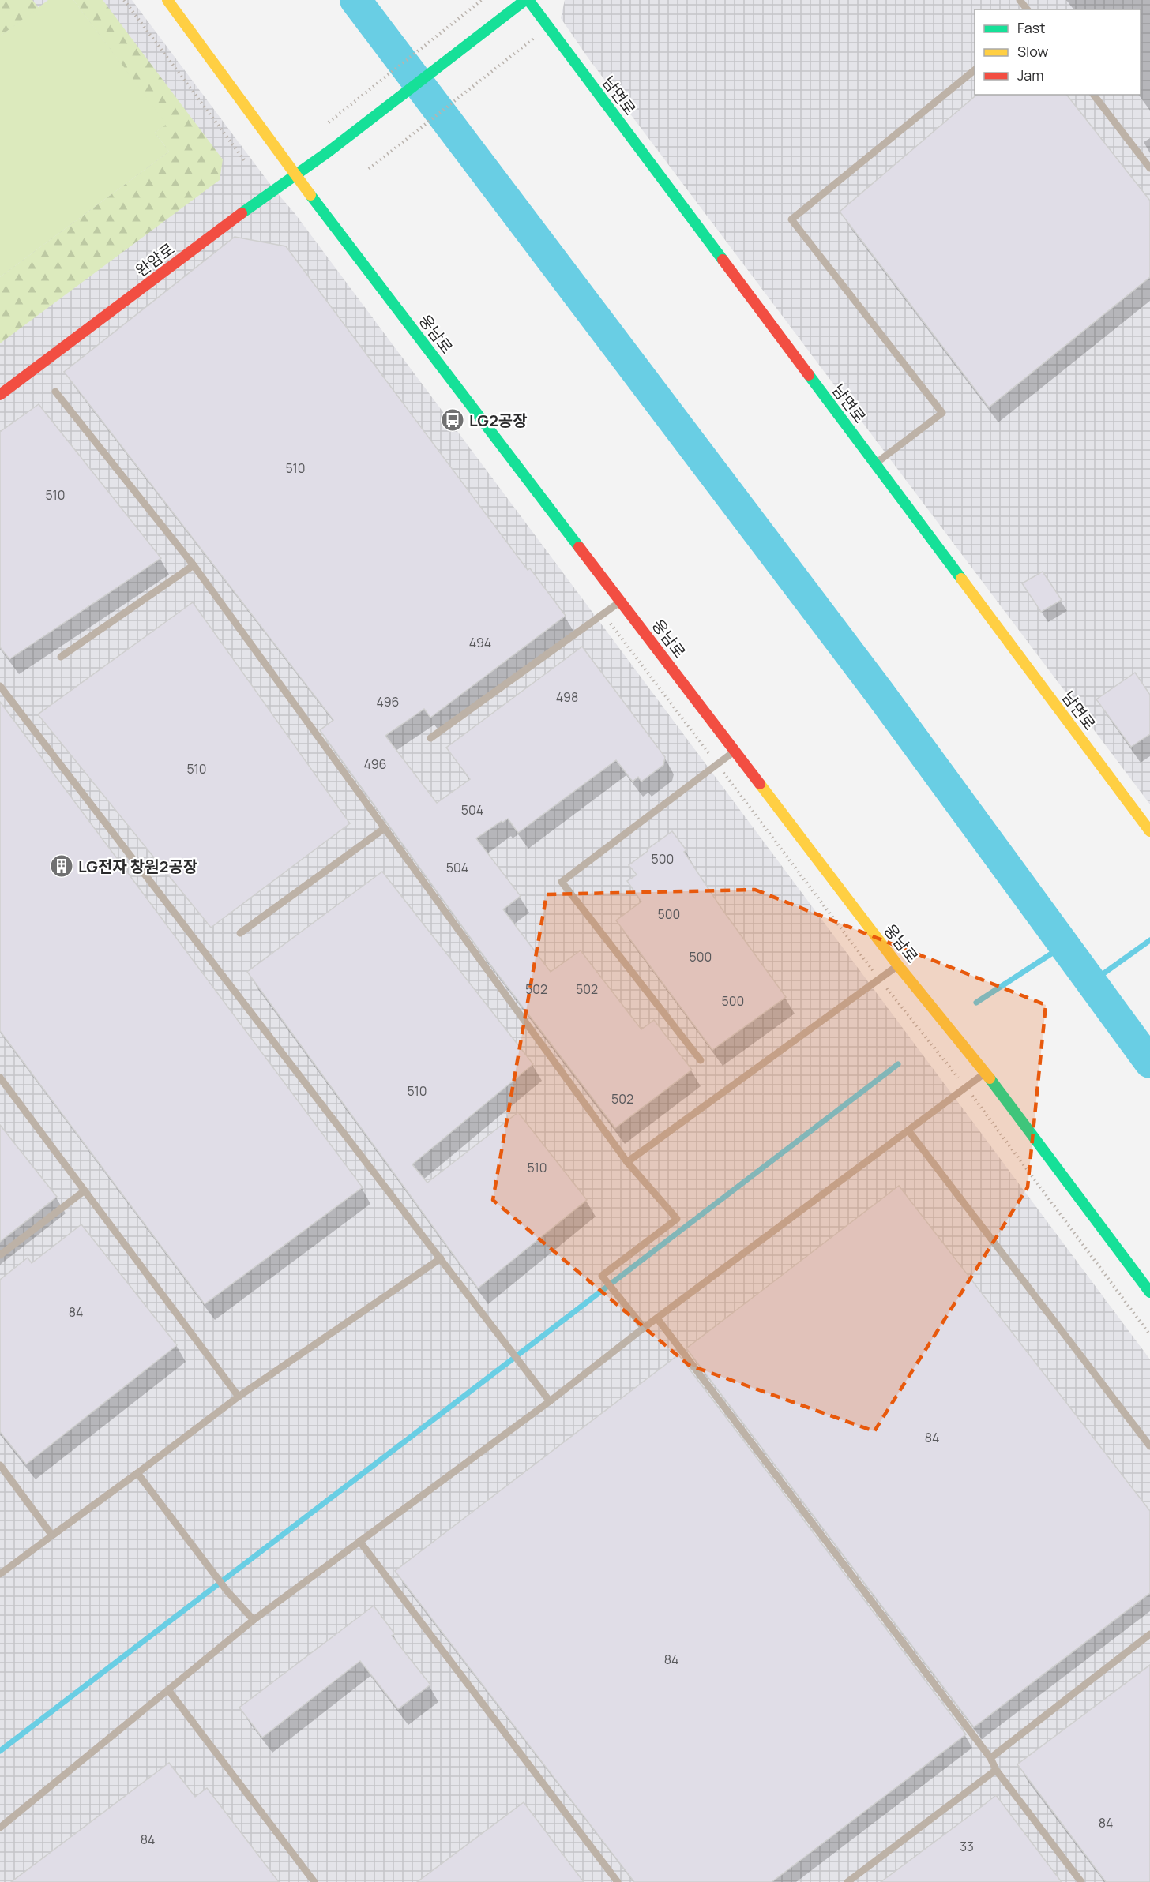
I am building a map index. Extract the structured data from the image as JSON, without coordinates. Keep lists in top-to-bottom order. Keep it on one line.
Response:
{"streets":{"street":["남면로","완암로","웅남로"]},"crossings":[["남면로","완암로"],["완암로","웅남로"]],"places":{"bus stop":["LG2공장"],"building":["LG전자 창원2공장"]},"house_numbers":["510","510","494","498","496","496","510","504","500","504","500","500","502","502","500","510","502","510","84","84","84","84","84","33"],"legend":["Fast","Slow","Jam"]}
